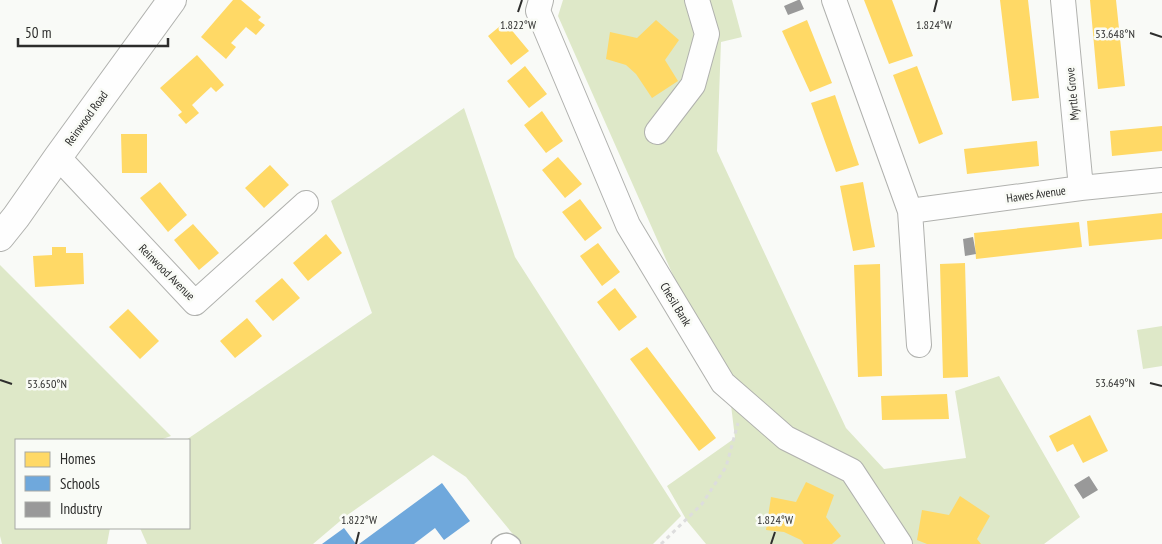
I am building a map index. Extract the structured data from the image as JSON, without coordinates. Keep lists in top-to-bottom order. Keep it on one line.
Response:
{"streets":{"street":["Myrtle Grove","Reinwood Road","Hawes Avenue","Reinwood Avenue","Chesil Bank"]},"crossings":[["Myrtle Grove","Hawes Avenue"],["Reinwood Road","Reinwood Avenue"]],"legend":["Homes","Schools","Industry"],"scale_bar":"50 m","coordinates":["1.822°W","1.824°W","53.648°N","53.649°N","53.650°N"]}
